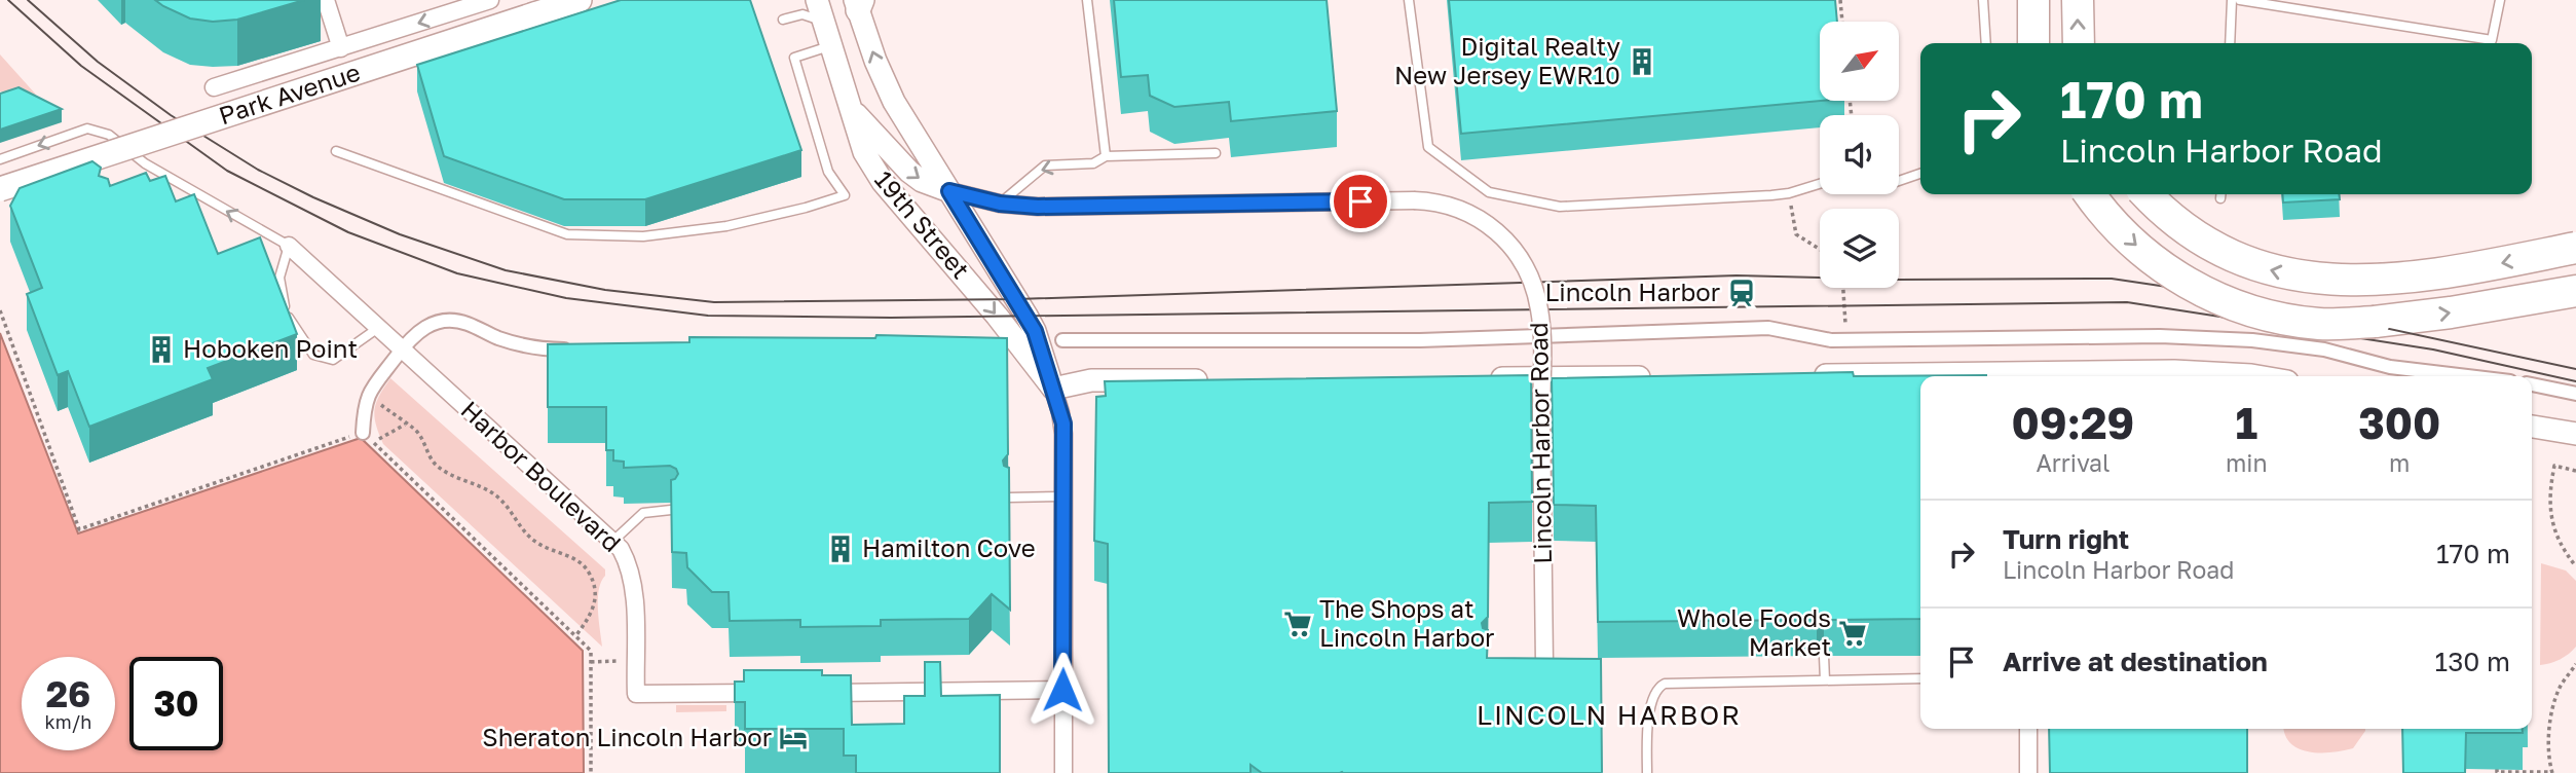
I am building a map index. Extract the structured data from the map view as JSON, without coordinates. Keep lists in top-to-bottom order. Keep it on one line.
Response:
{"streets":{"main road":["Park Avenue"],"street":["19th Street","Lincoln Harbor Road","Harbor Boulevard"]},"crossings":[["19th Street","Lincoln Harbor Road"]],"districts":["LINCOLN HARBOR"],"places":{"building":["Digital Realty New Jersey EWR10","Hoboken Point","Hamilton Cove"],"station":["Lincoln Harbor"],"supermarket":["The Shops at Lincoln Harbor","Whole Foods Market"],"hotel":["Sheraton Lincoln Harbor"]},"north":"top right","page":{"turn":["170 m","Lincoln Harbor Road"],"eta":["09:29","Arrival","1","min","300","m"],"list":[{"name":"Turn right","note":"Lincoln Harbor Road","value":"170 m"},{"name":"Arrive at destination","value":"130 m"}],"speed":"26 km/h","limit":"30"}}
